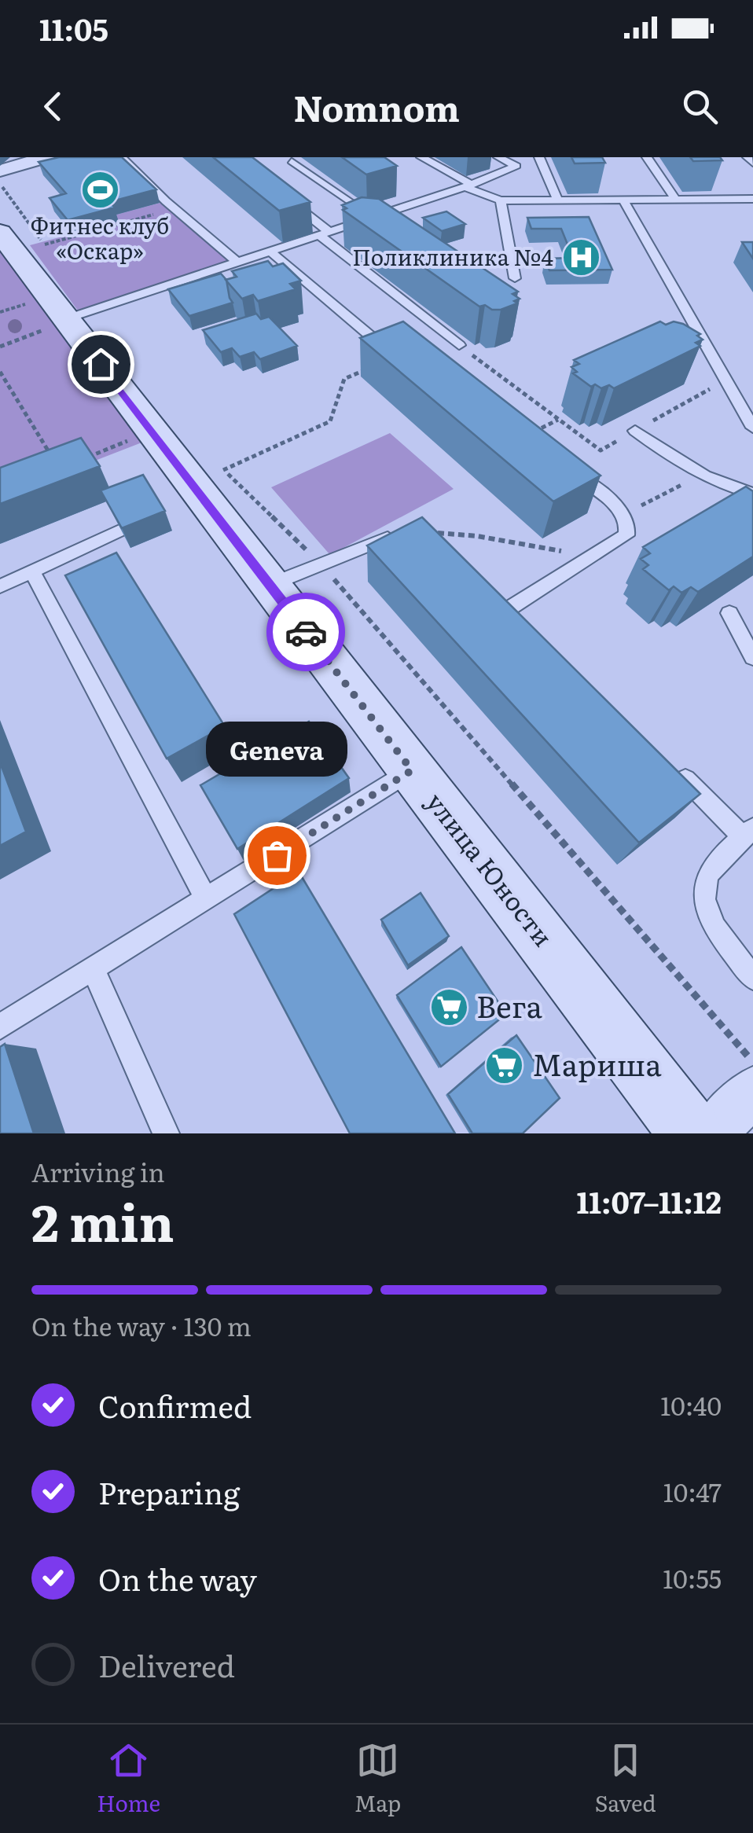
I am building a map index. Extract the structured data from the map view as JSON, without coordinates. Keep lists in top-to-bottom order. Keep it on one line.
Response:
{"streets":{"street":["улица Юности"]},"places":{"sports":["Фитнес клуб «Оскар»"],"hospital":["Поликлиника №4"],"other":["Geneva"],"supermarket":["Вега","Мариша"]},"page":{"status":"11:05","header":"Nomnom","bubble":"Geneva","heading":["2 min","Arriving in","11:07–11:12"],"bar":"On the way · 130 m","list":[["Confirmed","10:40"],["Preparing","10:47"],["On the way","10:55"],"Delivered"],"tabs":["Home","Map","Saved"]}}
